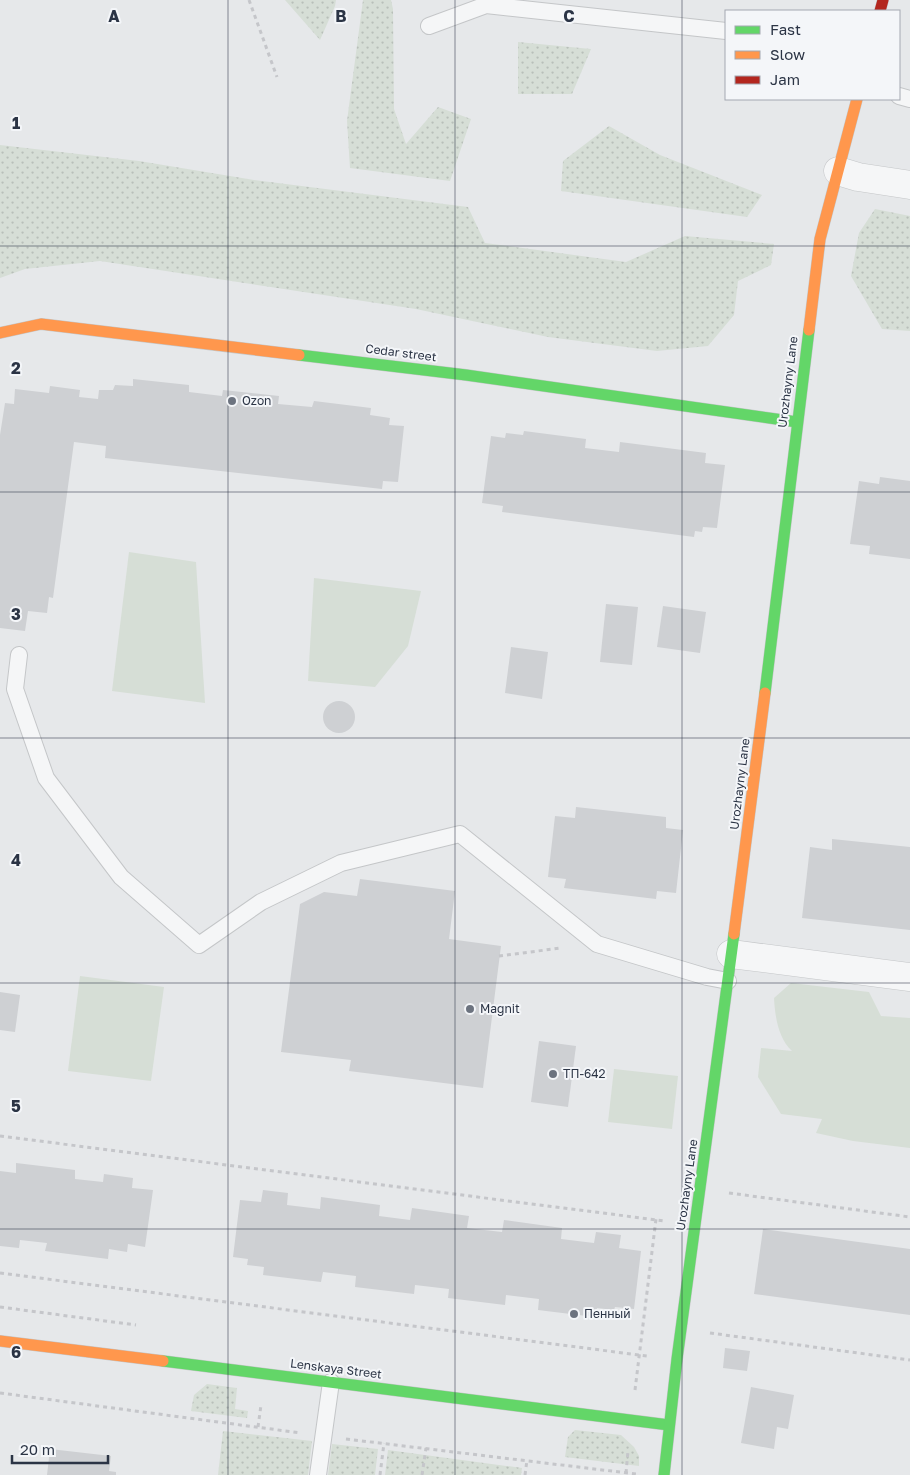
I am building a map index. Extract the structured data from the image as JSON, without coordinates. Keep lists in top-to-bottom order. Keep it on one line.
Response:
{"streets":{"street":["Cedar street","Urozhayny Lane","Lenskaya Street"]},"crossings":[["Cedar street","Urozhayny Lane"],["Urozhayny Lane","Lenskaya Street"]],"places":["Ozon","Magnit","ТП-642","Пенный"],"legend":["Fast","Slow","Jam"],"scale_bar":"20 m","grid":{"columns":["A","B","C"],"rows":["1","2","3","4","5","6"]}}
